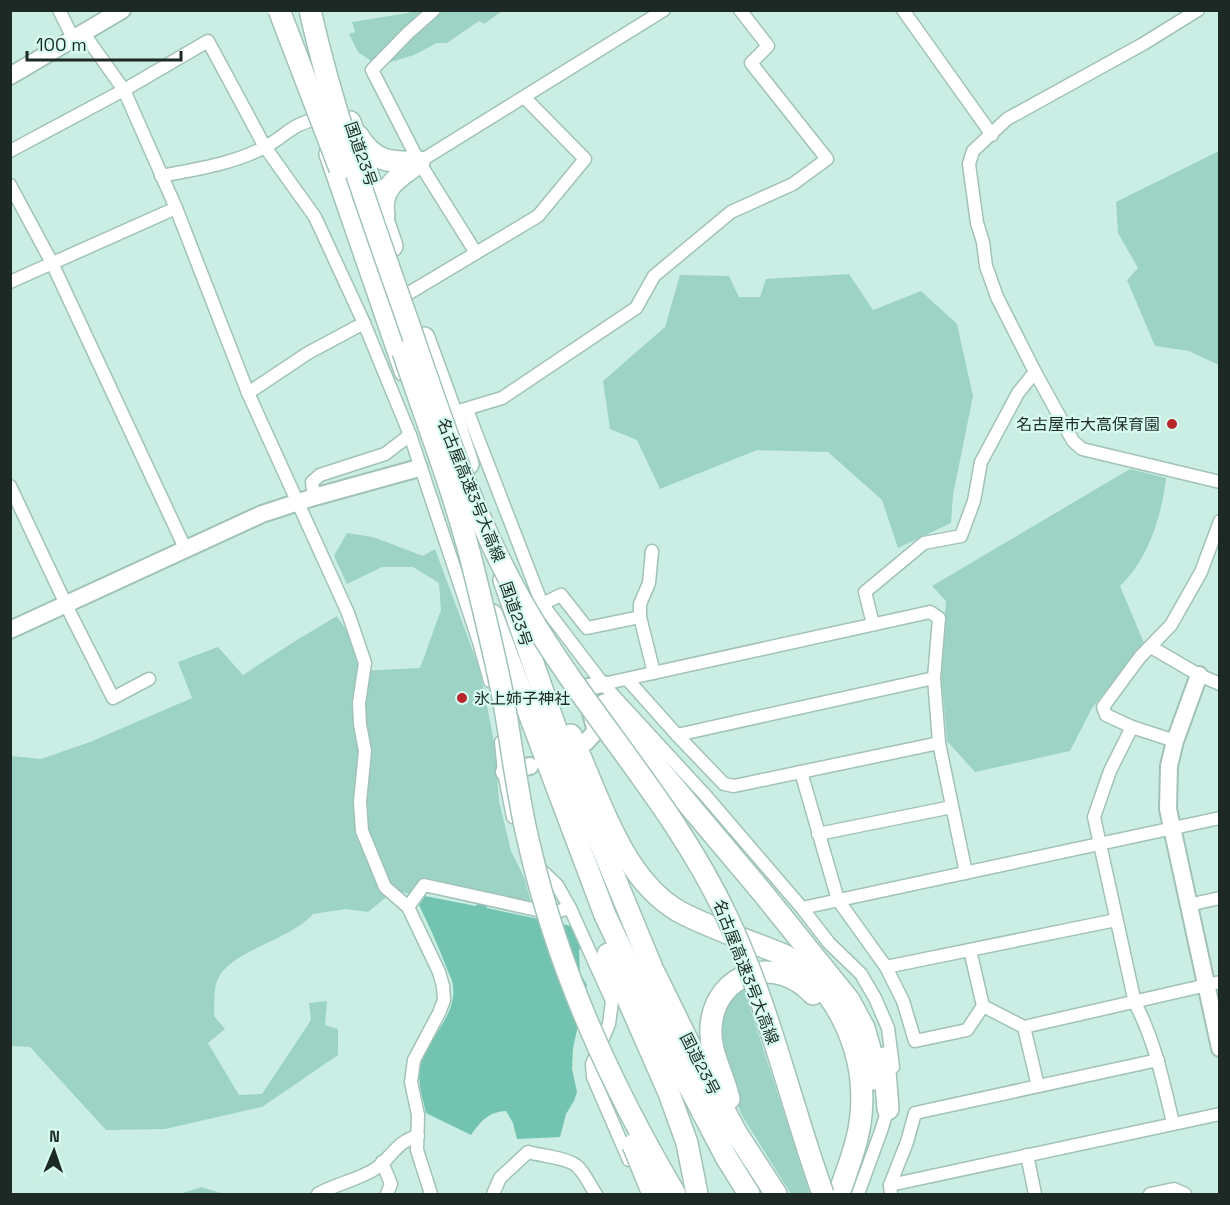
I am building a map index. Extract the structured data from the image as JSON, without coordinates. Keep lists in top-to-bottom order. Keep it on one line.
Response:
{"streets":{"highway":["国道23号","名古屋高速3号大高線"]},"crossings":[["国道23号","名古屋高速3号大高線"]],"places":["名古屋市大高保育園","氷上姉子神社"],"scale_bar":"100 m","north":"top"}
